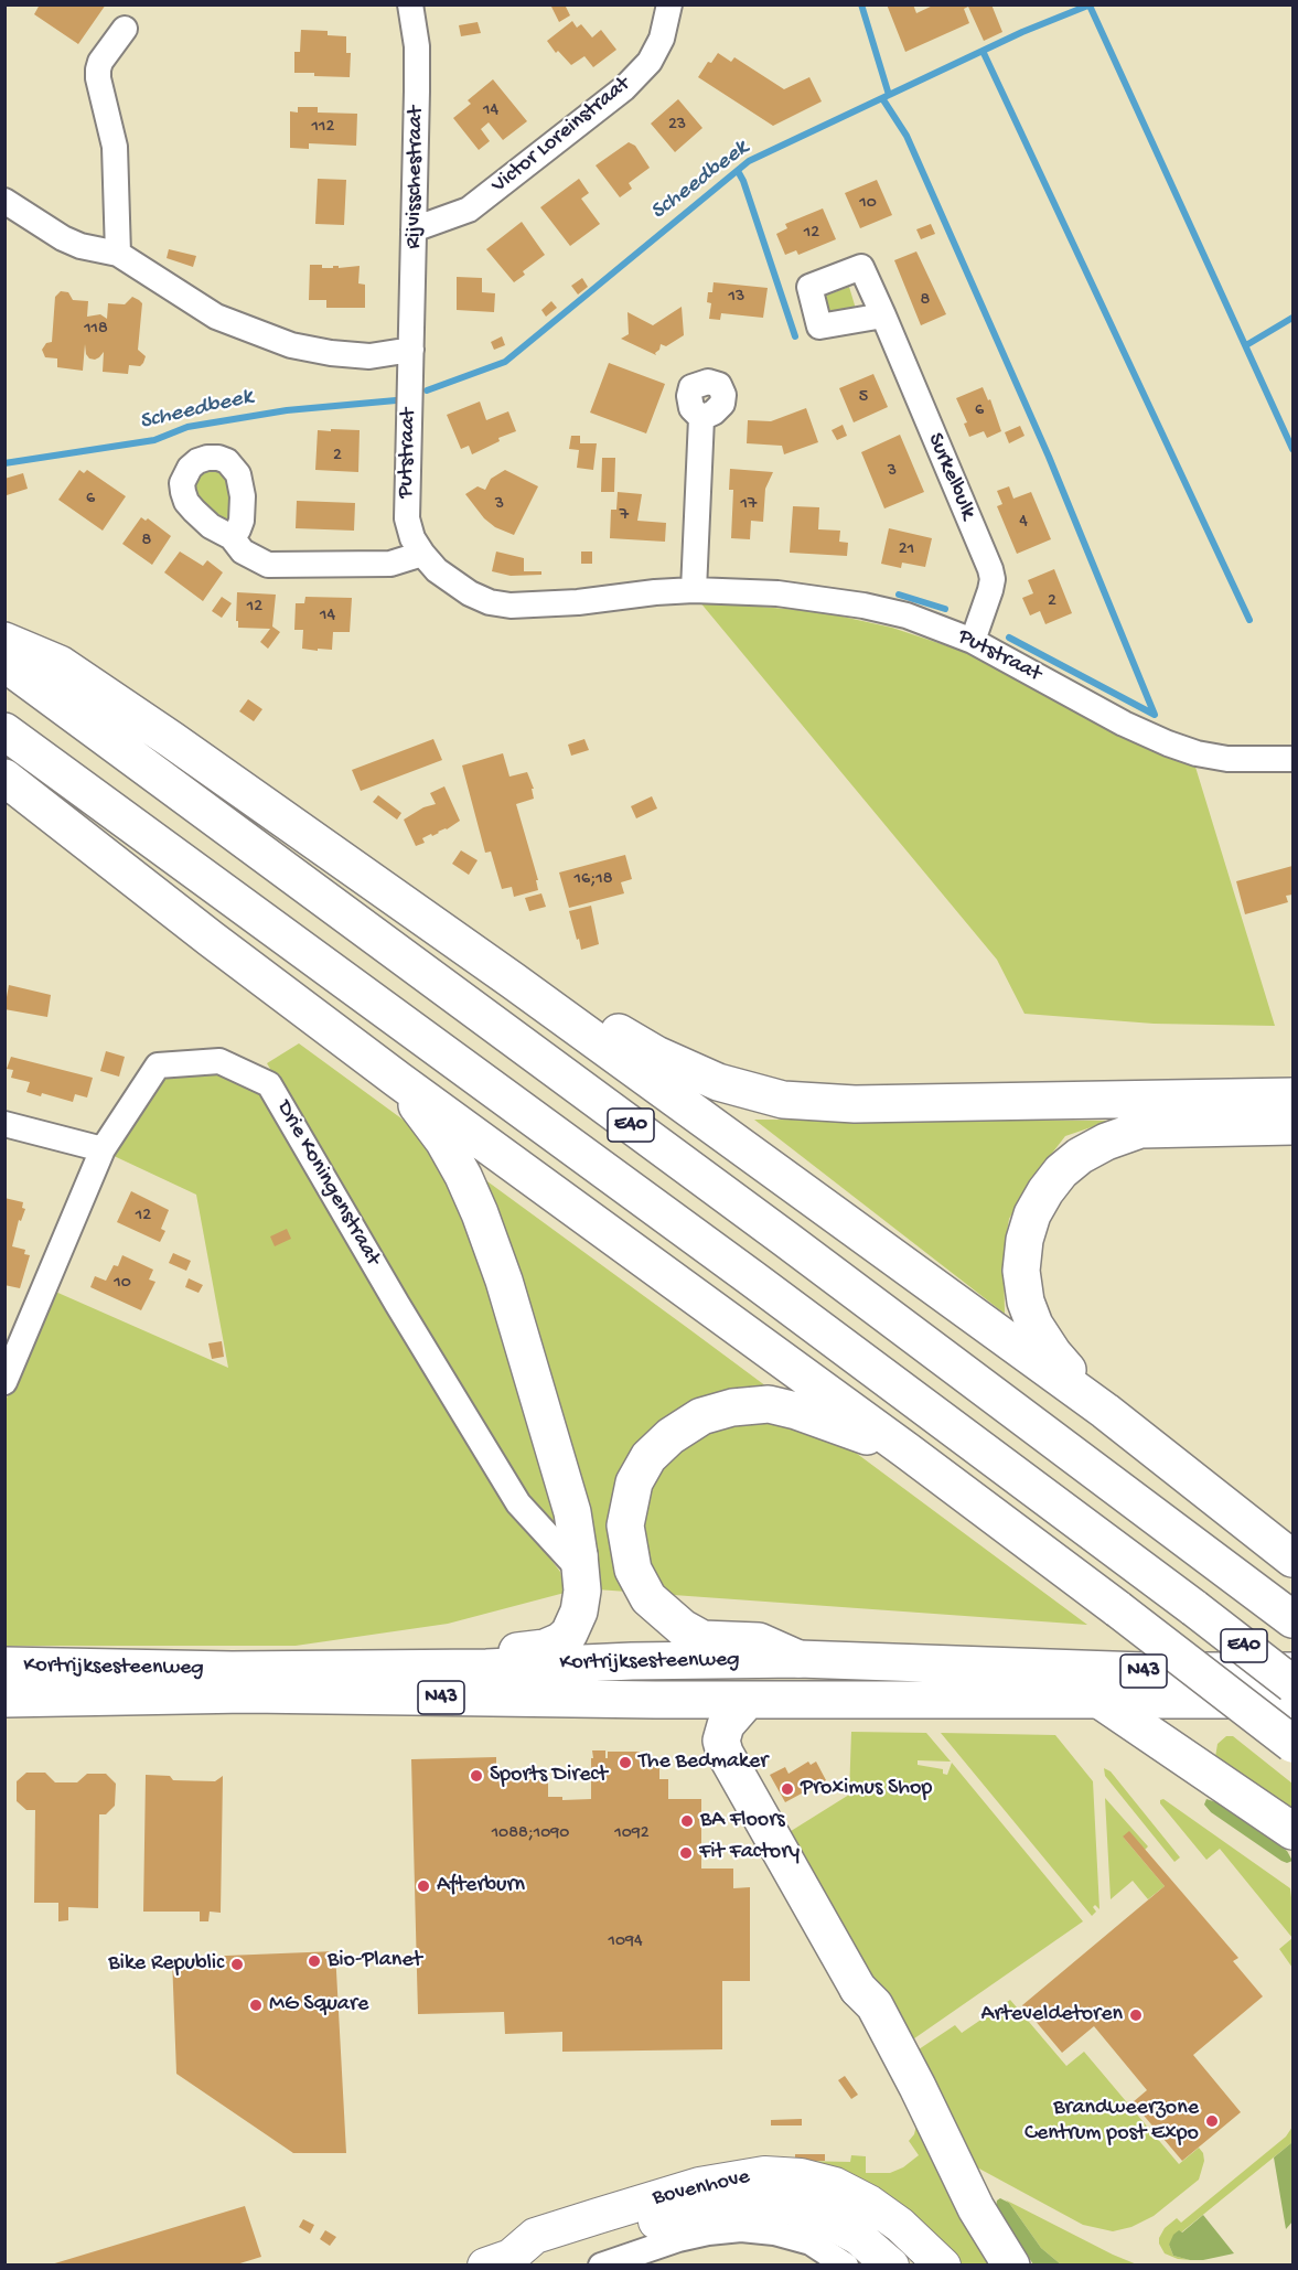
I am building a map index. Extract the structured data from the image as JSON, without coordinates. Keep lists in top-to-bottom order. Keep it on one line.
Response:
{"streets":{"main road":["E40","Kortrijksesteenweg","N43"],"street":["Victor Loreinstraat","Rijvisschestraat","Putstraat","Surkelbulk","Drie Koningenstraat","Bovenhove"]},"crossings":[["Victor Loreinstraat","Rijvisschestraat"],["Rijvisschestraat","Putstraat"],["Putstraat","Surkelbulk"]],"water":["Scheedbeek"],"places":["The Bedmaker","Sports Direct","Proximus Shop","BA Floors","Fit Factory","Afterburn","Bio-Planet","Bike Republic","MG Square","Arteveldetoren","Brandweerzone Centrum post Expo"],"house_numbers":["14","23","112","10","12","13","8","118","5","6","2","3","6","3","17","7","4","8","21","2","12","14","16;18","12","10","1088;1090","1092","1094"]}
